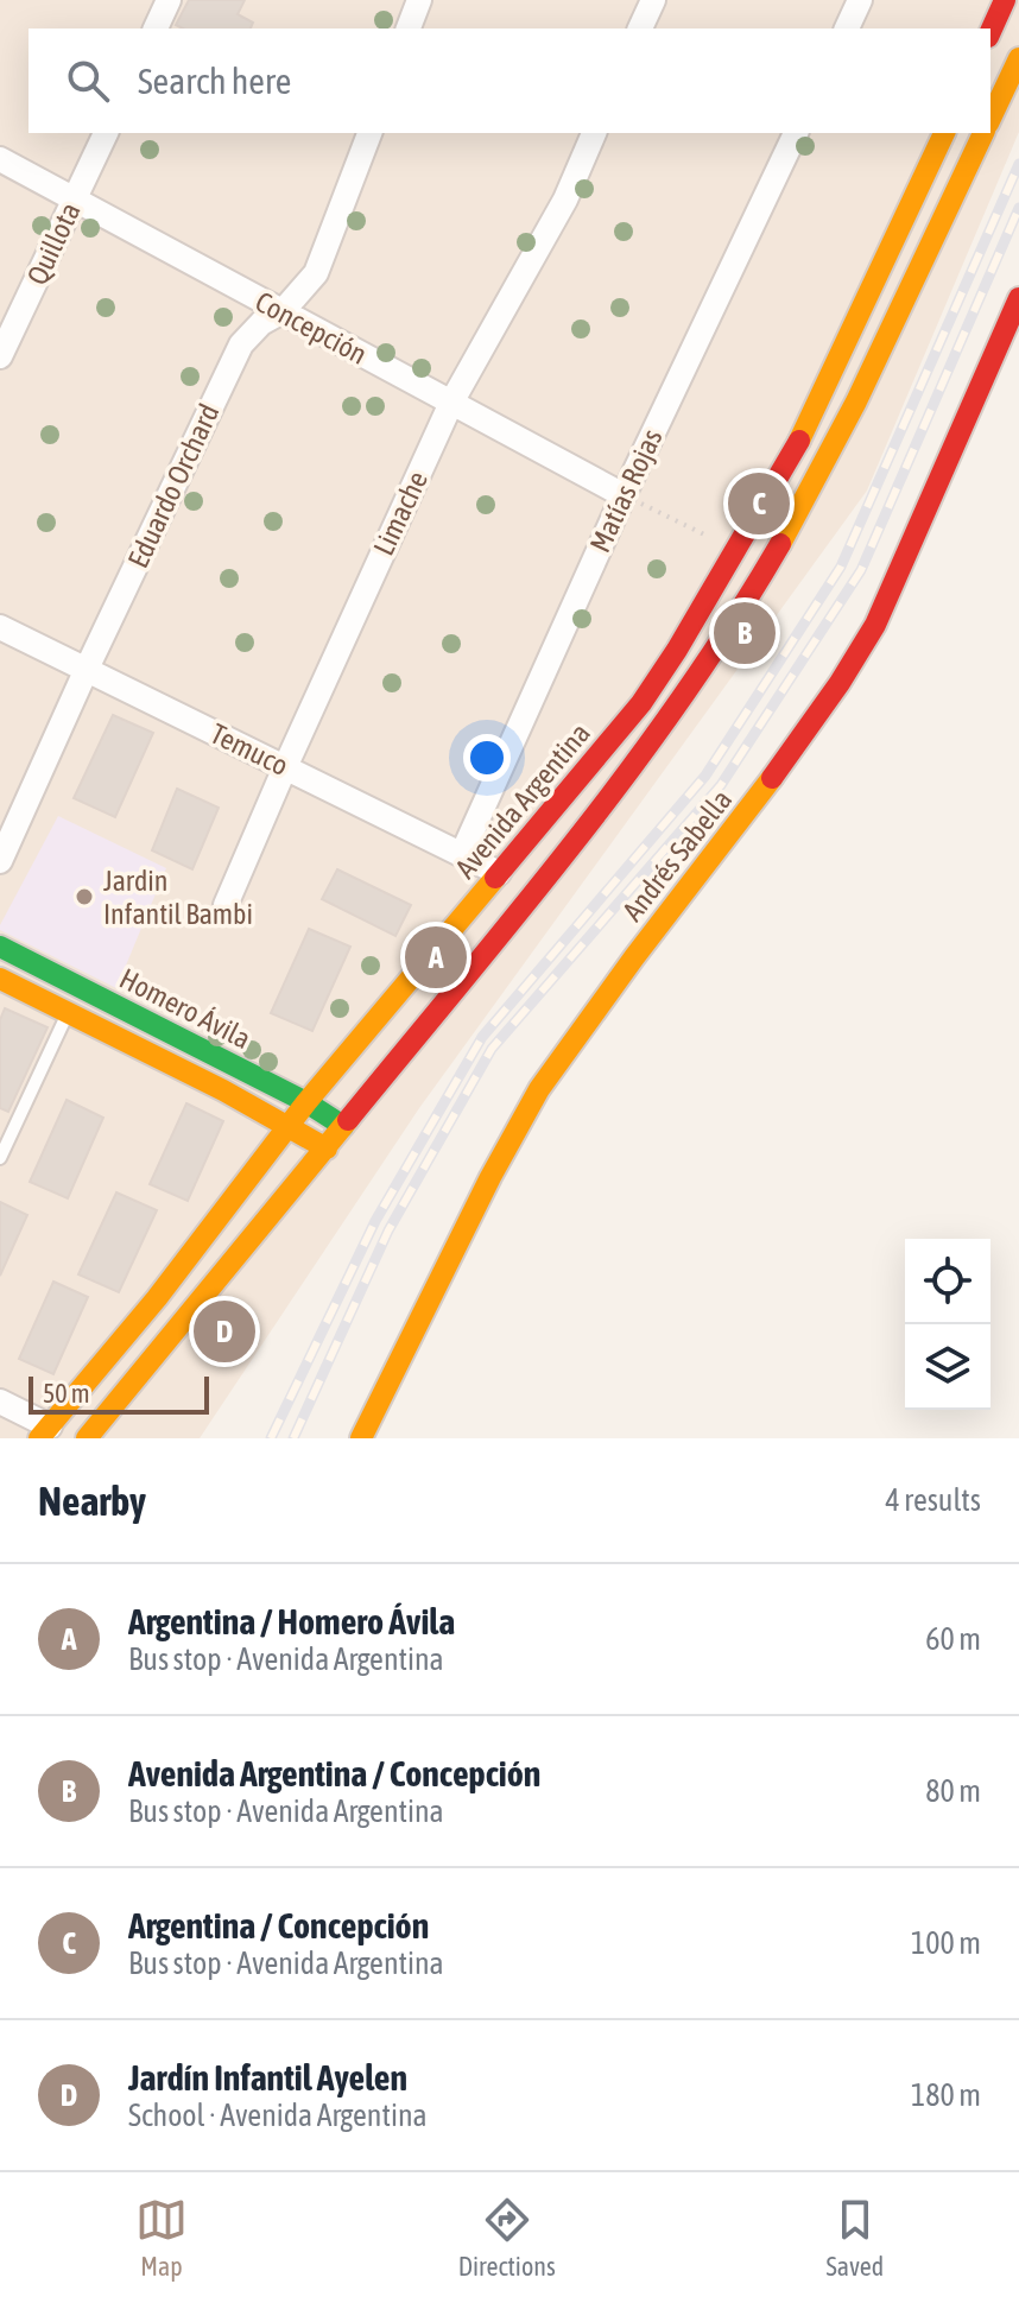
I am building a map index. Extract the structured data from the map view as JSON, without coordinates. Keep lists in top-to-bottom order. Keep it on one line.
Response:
{"streets":{"main road":["Avenida Argentina","Andrés Sabella","Homero Ávila"],"street":["Quillota","Concepción","Eduardo Orchard","Matías Rojas","Limache","Temuco"]},"crossings":[["Quillota","Concepción"],["Concepción","Eduardo Orchard"],["Concepción","Matías Rojas"],["Concepción","Limache"],["Eduardo Orchard","Temuco"],["Matías Rojas","Temuco"],["Limache","Temuco"],["Temuco","Avenida Argentina"],["Avenida Argentina","Homero Ávila"]],"places":["Jardin Infantil Bambi"],"scale_bar":"50 m","page":{"search":"Search here","pins":["C","B","A","D"],"scale":"50 m","heading":["Nearby","4 results"],"list":[{"mark":"A","name":"Argentina / Homero Ávila","note":"Bus stop · Avenida Argentina","value":"60 m"},{"mark":"B","name":"Avenida Argentina / Concepción","note":"Bus stop · Avenida Argentina","value":"80 m"},{"mark":"C","name":"Argentina / Concepción","note":"Bus stop · Avenida Argentina","value":"100 m"},{"mark":"D","name":"Jardín Infantil Ayelen","note":"School · Avenida Argentina","value":"180 m"}],"nav":["Map","Directions","Saved"]}}
